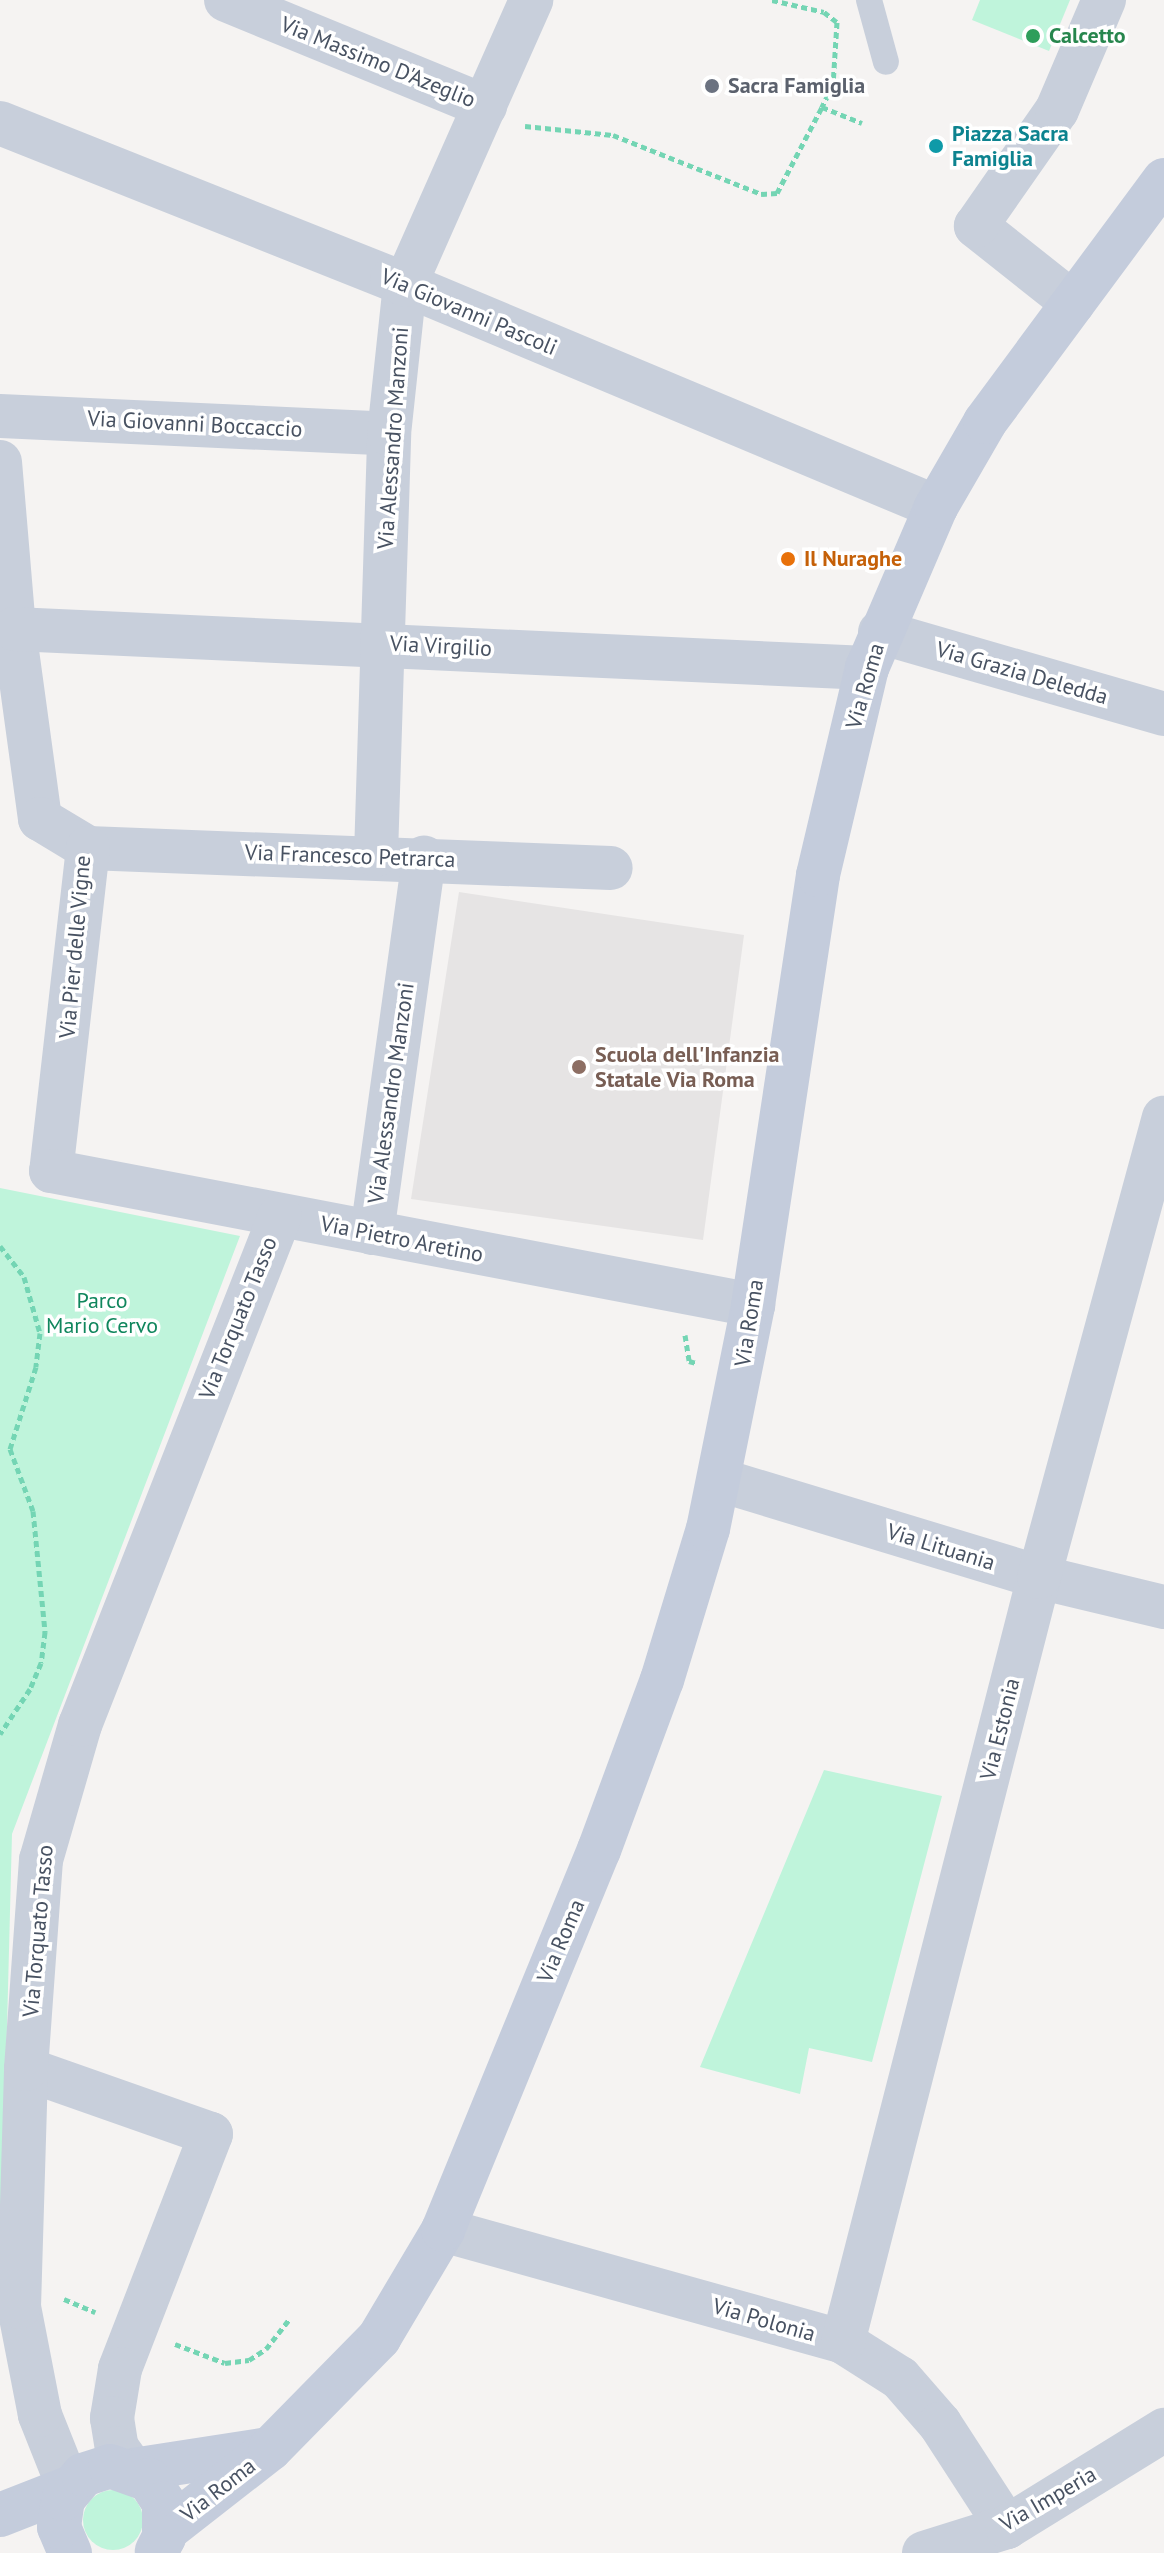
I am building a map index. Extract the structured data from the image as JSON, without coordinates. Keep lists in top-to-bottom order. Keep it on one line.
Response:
{"streets":{"main road":["Via Roma"],"street":["Via Massimo D'Azeglio","Via Giovanni Pascoli","Via Giovanni Boccaccio","Via Alessandro Manzoni","Via Virgilio","Via Grazia Deledda","Via Francesco Petrarca","Via Pier delle Vigne","Via Pietro Aretino","Via Torquato Tasso","Via Lituania","Via Estonia","Via Polonia","Via Imperia"]},"crossings":[["Via Massimo D'Azeglio","Via Alessandro Manzoni"],["Via Giovanni Pascoli","Via Alessandro Manzoni"],["Via Giovanni Pascoli","Via Roma"],["Via Giovanni Boccaccio","Via Alessandro Manzoni"],["Via Alessandro Manzoni","Via Virgilio"],["Via Alessandro Manzoni","Via Francesco Petrarca"],["Via Alessandro Manzoni","Via Pietro Aretino"],["Via Virgilio","Via Grazia Deledda"],["Via Virgilio","Via Roma"],["Via Virgilio","Via Pier delle Vigne"],["Via Grazia Deledda","Via Roma"],["Via Roma","Via Pietro Aretino"],["Via Roma","Via Torquato Tasso"],["Via Roma","Via Lituania"],["Via Roma","Via Polonia"],["Via Francesco Petrarca","Via Pier delle Vigne"],["Via Pier delle Vigne","Via Pietro Aretino"],["Via Pietro Aretino","Via Torquato Tasso"],["Via Lituania","Via Estonia"],["Via Estonia","Via Polonia"],["Via Polonia","Via Imperia"]],"parks":["Parco Mario Cervo"],"places":["Calcetto","Sacra Famiglia","Piazza Sacra Famiglia","Il Nuraghe","Scuola dell'Infanzia Statale Via Roma"]}
